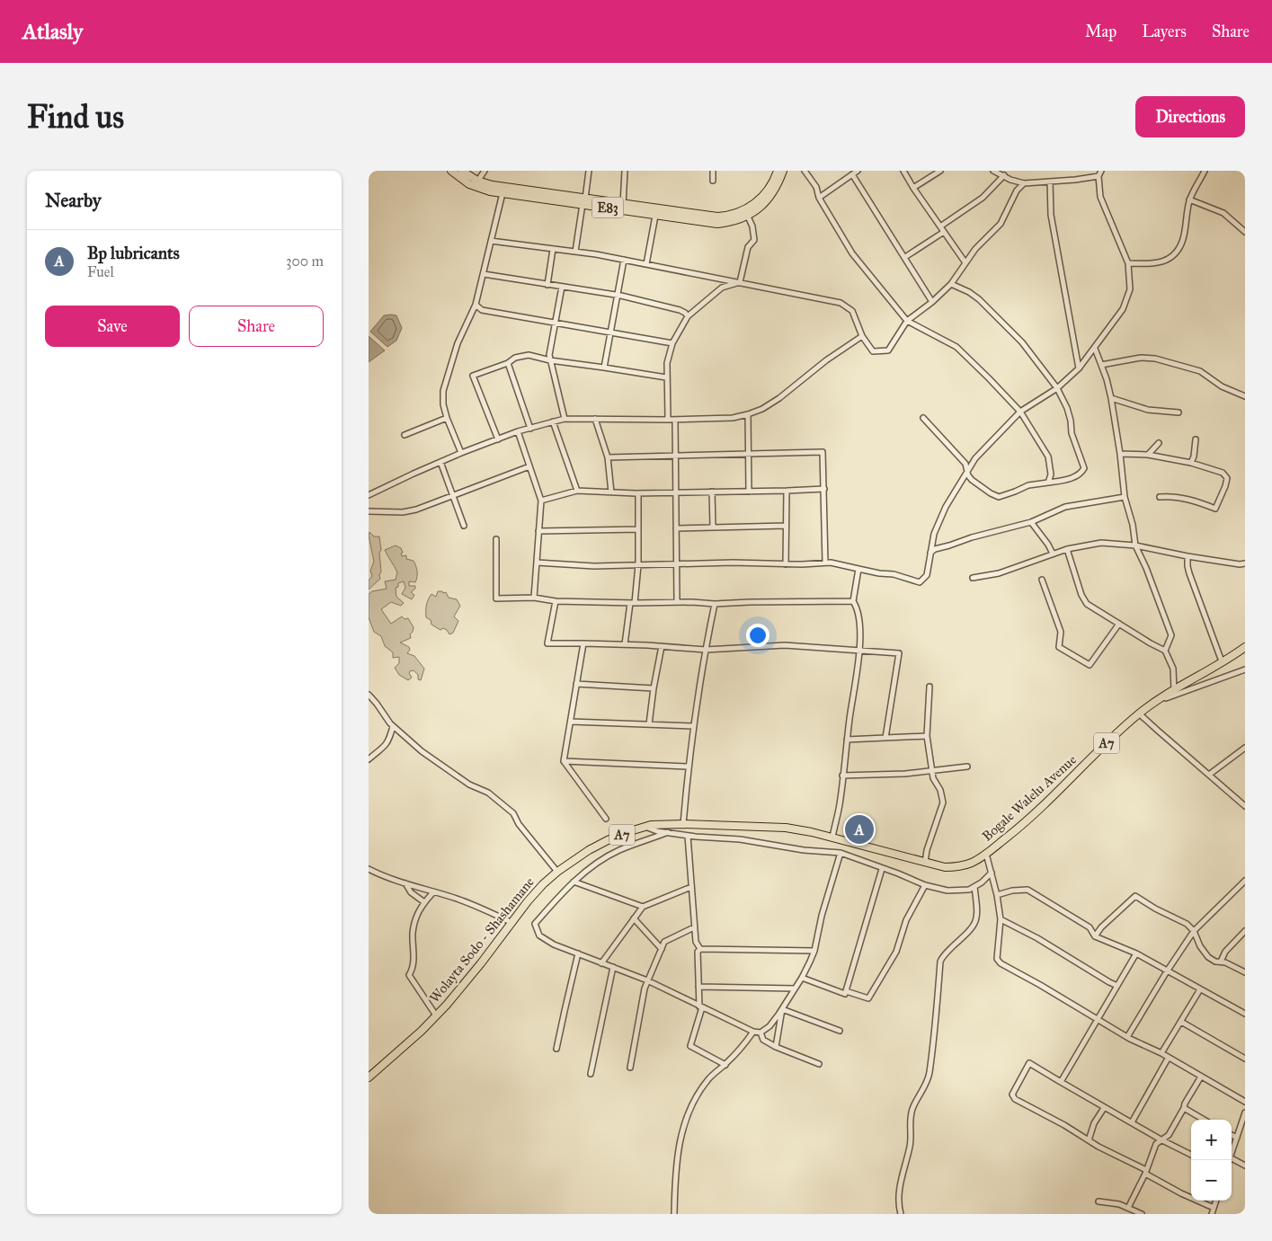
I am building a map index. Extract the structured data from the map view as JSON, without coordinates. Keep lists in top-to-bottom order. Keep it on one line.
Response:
{"streets":{"main road":["E83","A7","Bogale Walelu Avenue","Wolayta Sodo - Shashamane"]},"crossings":[["Bogale Walelu Avenue","Wolayta Sodo - Shashamane"]],"page":{"header":"Atlasly","nav":["Map","Layers","Share"],"buttons":["Directions",["Save","Share"]],"title":"Find us","heading":"Nearby","list":[{"mark":"A","name":"Bp lubricants","note":"Fuel","value":"300 m"}],"pins":"A","map_buttons":["+","−"]}}
